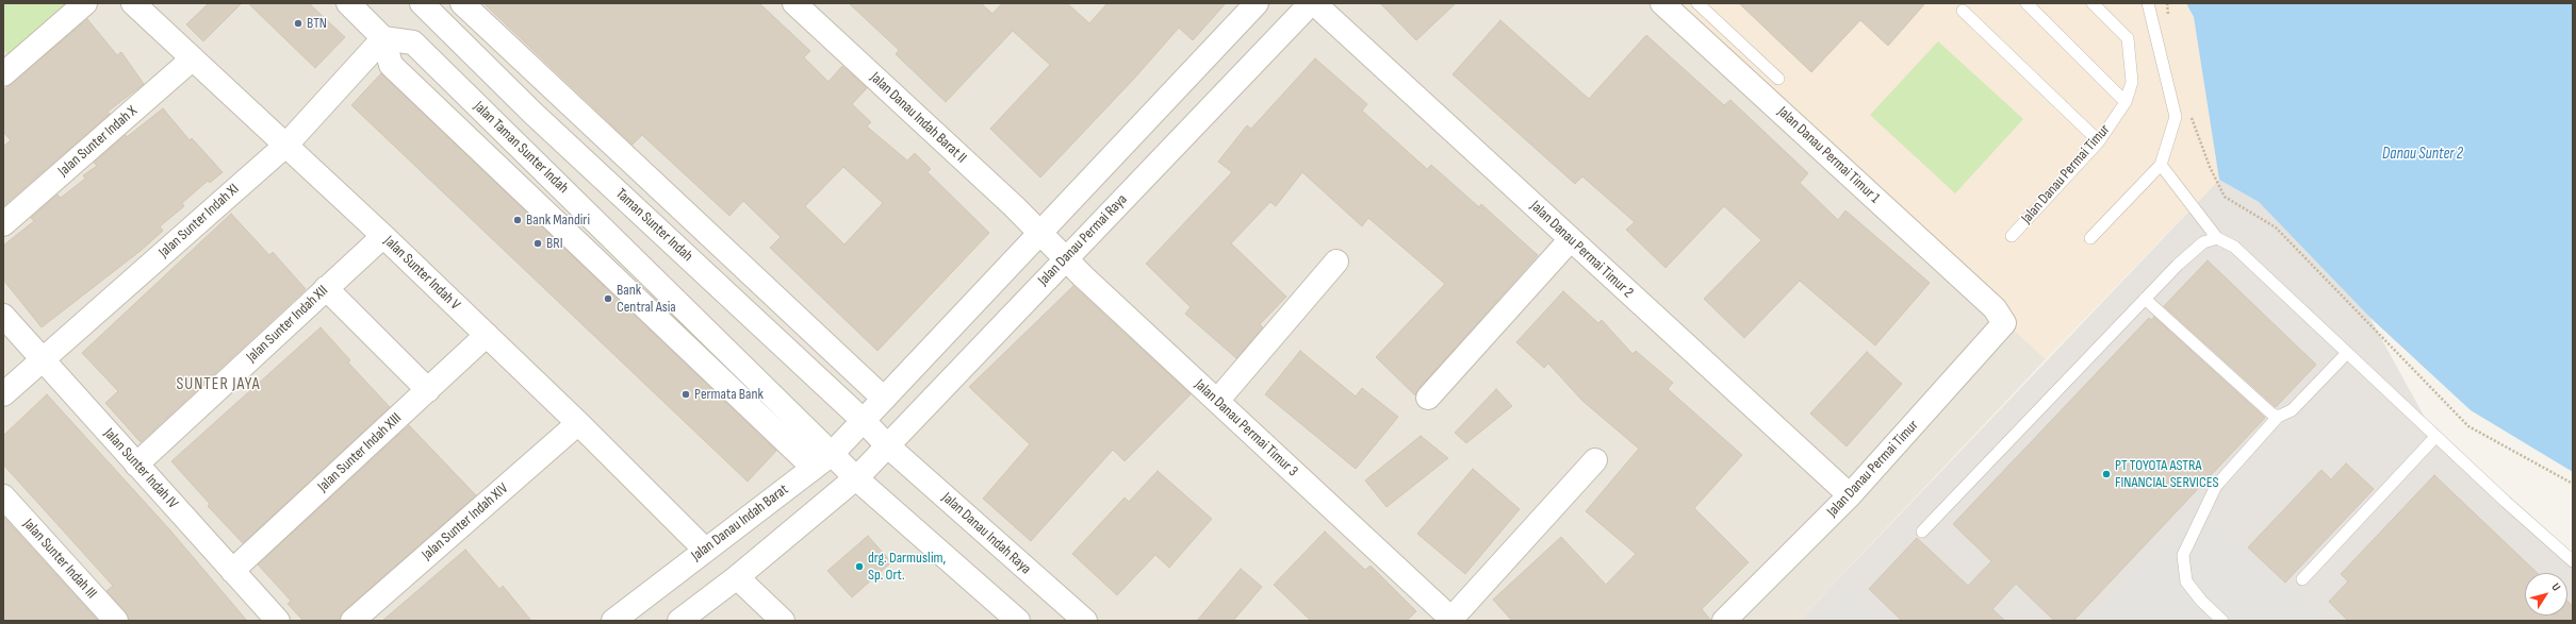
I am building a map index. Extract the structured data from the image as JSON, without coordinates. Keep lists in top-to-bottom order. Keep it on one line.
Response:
{"streets":{"street":["Jalan Danau Indah Barat II","Jalan Sunter Indah X","Jalan Taman Sunter Indah","Jalan Danau Permai Timur 1","Jalan Danau Permai Timur","Jalan Sunter Indah XI","Taman Sunter Indah","Jalan Danau Permai Raya","Jalan Danau Permai Timur 2","Jalan Sunter Indah V","Jalan Sunter Indah XII","Jalan Danau Permai Timur 3","Jalan Sunter Indah XIII","Jalan Sunter Indah IV","Jalan Sunter Indah XIV","Jalan Danau Indah Barat","Jalan Danau Indah Raya","Jalan Sunter Indah III"]},"crossings":[["Jalan Danau Indah Barat II","Jalan Danau Permai Timur 3"],["Jalan Sunter Indah X","Jalan Sunter Indah V"],["Jalan Taman Sunter Indah","Jalan Sunter Indah XI"],["Jalan Taman Sunter Indah","Jalan Danau Indah Barat"],["Jalan Danau Permai Timur 1","Jalan Danau Permai Timur"],["Jalan Danau Permai Timur","Jalan Danau Permai Timur 2"],["Jalan Sunter Indah XI","Jalan Sunter Indah V"],["Jalan Sunter Indah XI","Jalan Sunter Indah IV"],["Taman Sunter Indah","Jalan Danau Permai Raya"],["Taman Sunter Indah","Jalan Danau Indah Barat"],["Taman Sunter Indah","Jalan Danau Indah Raya"],["Jalan Danau Permai Raya","Jalan Danau Permai Timur 2"],["Jalan Danau Permai Raya","Jalan Danau Permai Timur 3"],["Jalan Danau Permai Raya","Jalan Danau Indah Raya"],["Jalan Sunter Indah V","Jalan Sunter Indah XII"],["Jalan Sunter Indah V","Jalan Sunter Indah XIII"],["Jalan Sunter Indah V","Jalan Sunter Indah XIV"],["Jalan Sunter Indah V","Jalan Danau Indah Barat"],["Jalan Sunter Indah XII","Jalan Sunter Indah IV"],["Jalan Sunter Indah XIII","Jalan Sunter Indah IV"]],"districts":["SUNTER JAYA"],"water":["Danau Sunter 2"],"places":["BTN","Bank Mandiri","BRI","Bank Central Asia","Permata Bank","PT TOYOTA ASTRA FINANCIAL SERVICES","drg. Darmuslim, Sp. Ort."],"north":"top right"}
